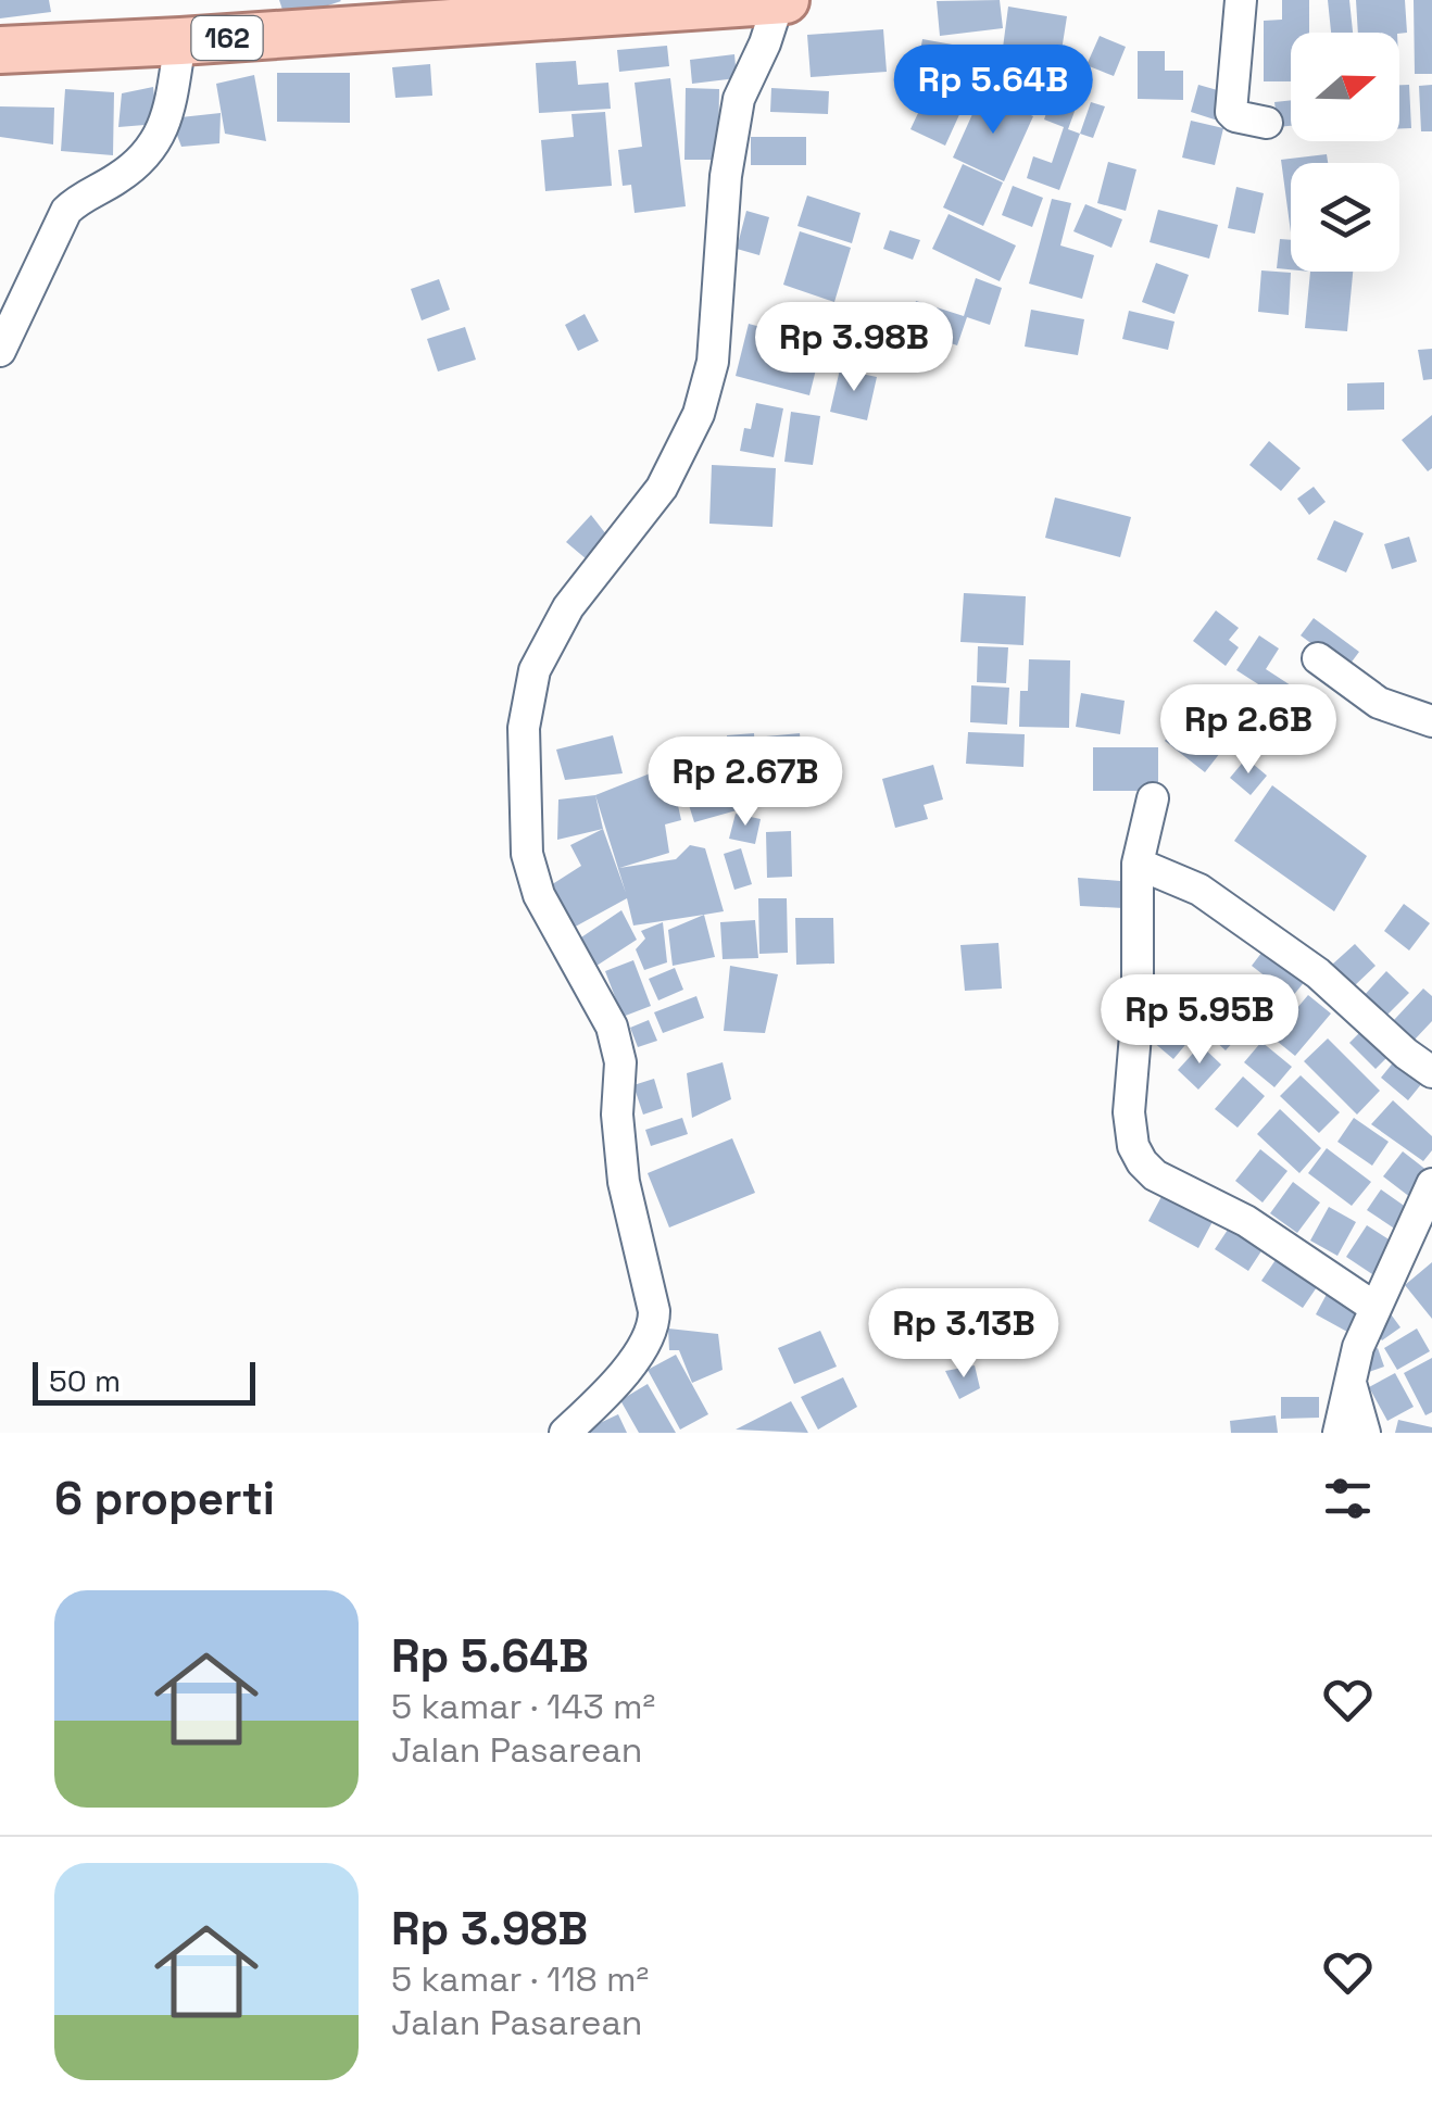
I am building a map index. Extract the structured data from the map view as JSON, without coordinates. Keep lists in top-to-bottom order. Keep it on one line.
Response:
{"streets":{"main road":["162"]},"scale_bar":"50 m","north":"right","page":{"price":["Rp 5.64B","Rp 3.98B","Rp 2.6B","Rp 2.67B","Rp 5.95B","Rp 3.13B"],"scale":"50 m","heading":"6 properti","list":[{"name":"Rp 5.64B","note":"5 kamar · 143 m² · Jalan Pasarean"},{"name":"Rp 3.98B","note":"5 kamar · 118 m² · Jalan Pasarean"}]}}
